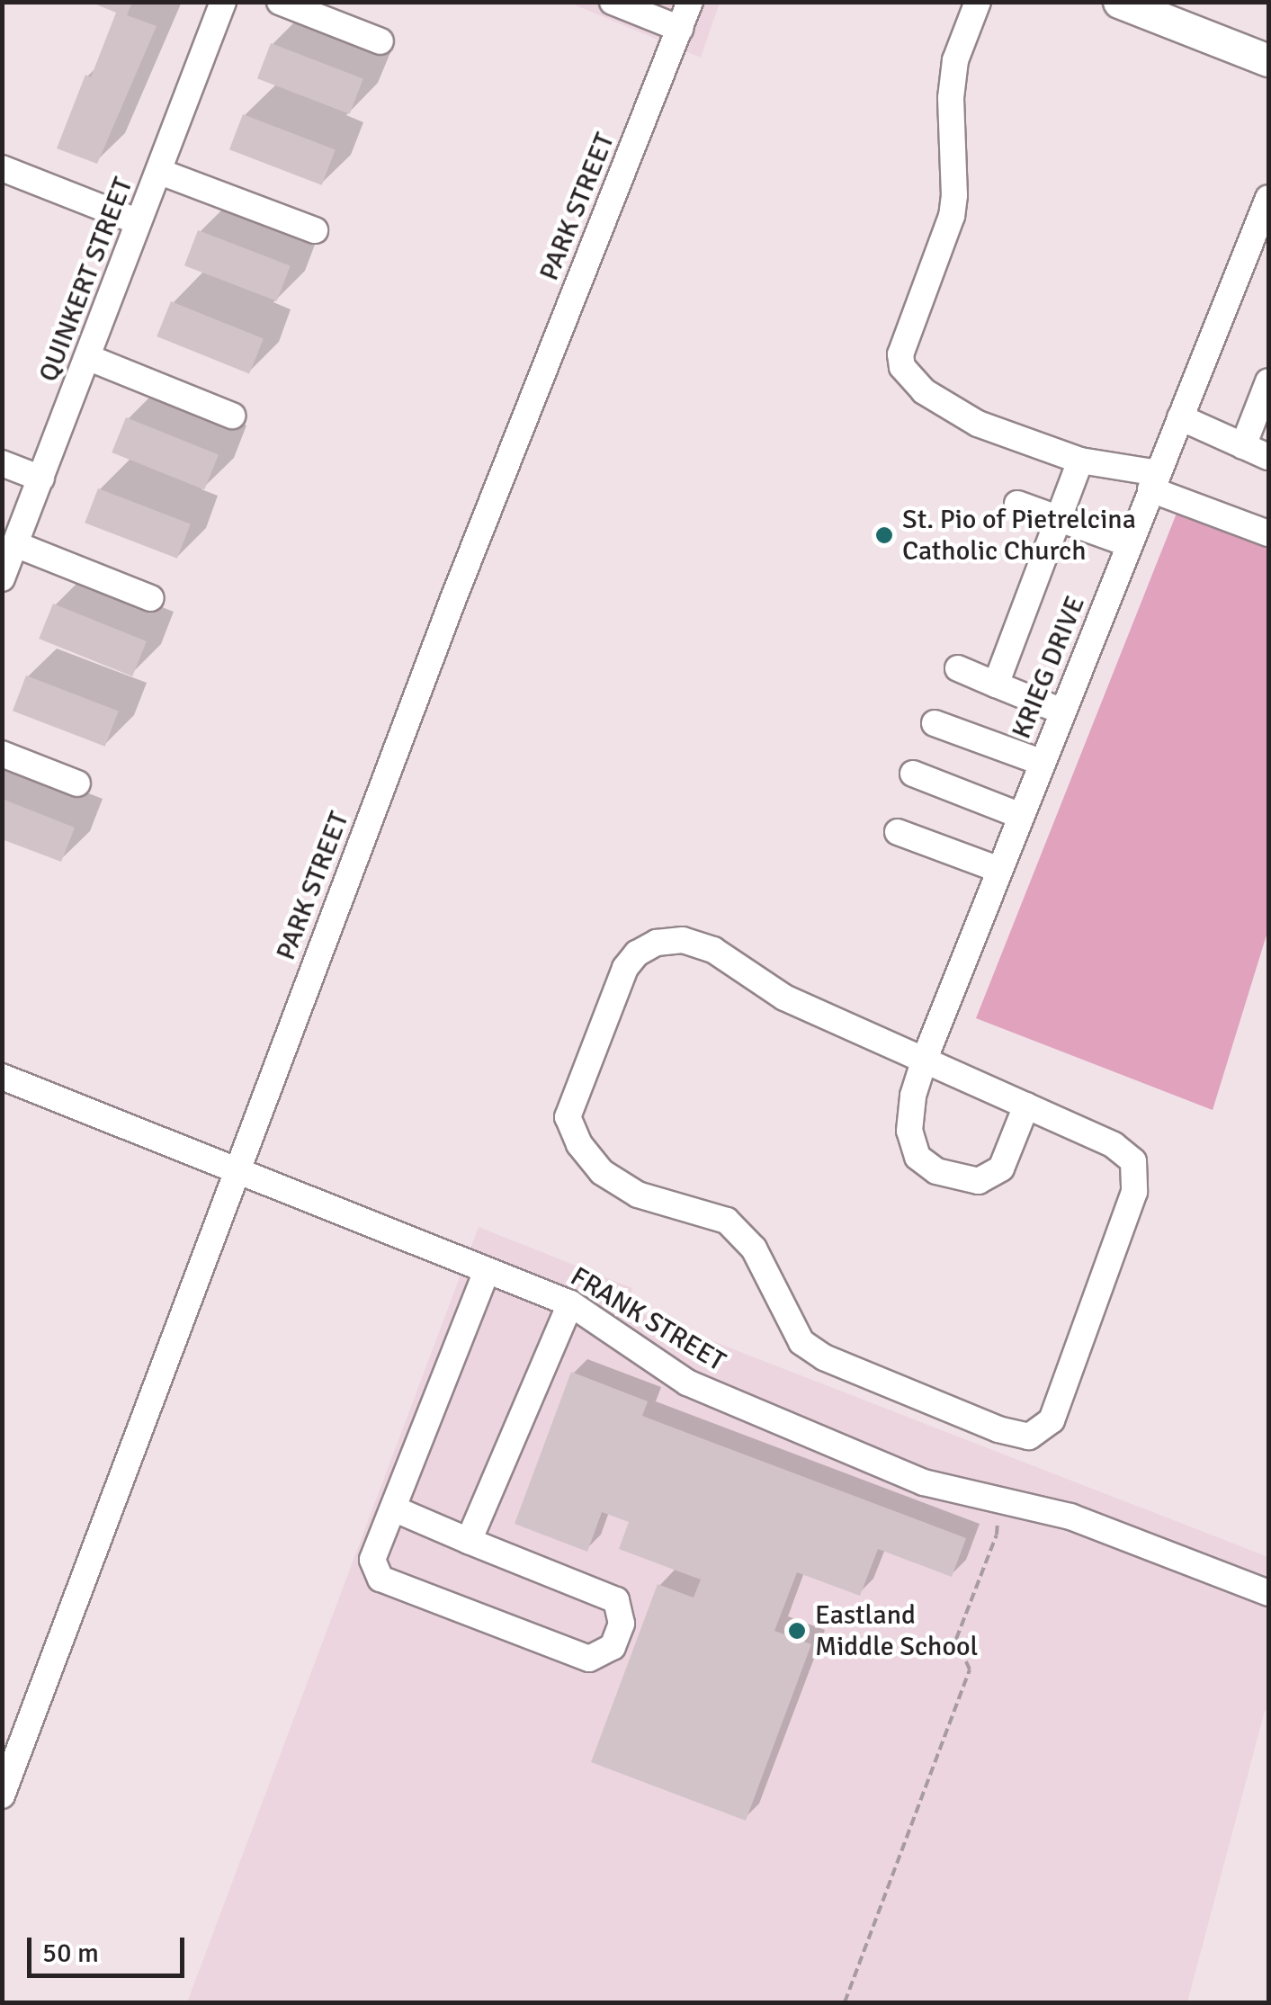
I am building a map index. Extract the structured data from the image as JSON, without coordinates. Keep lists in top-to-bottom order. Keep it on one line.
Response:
{"streets":{"street":["PARK STREET","QUINKERT STREET","KRIEG DRIVE","FRANK STREET"]},"crossings":[["PARK STREET","FRANK STREET"]],"places":["St. Pio of Pietrelcina Catholic Church","Eastland Middle School"],"scale_bar":"50 m"}
